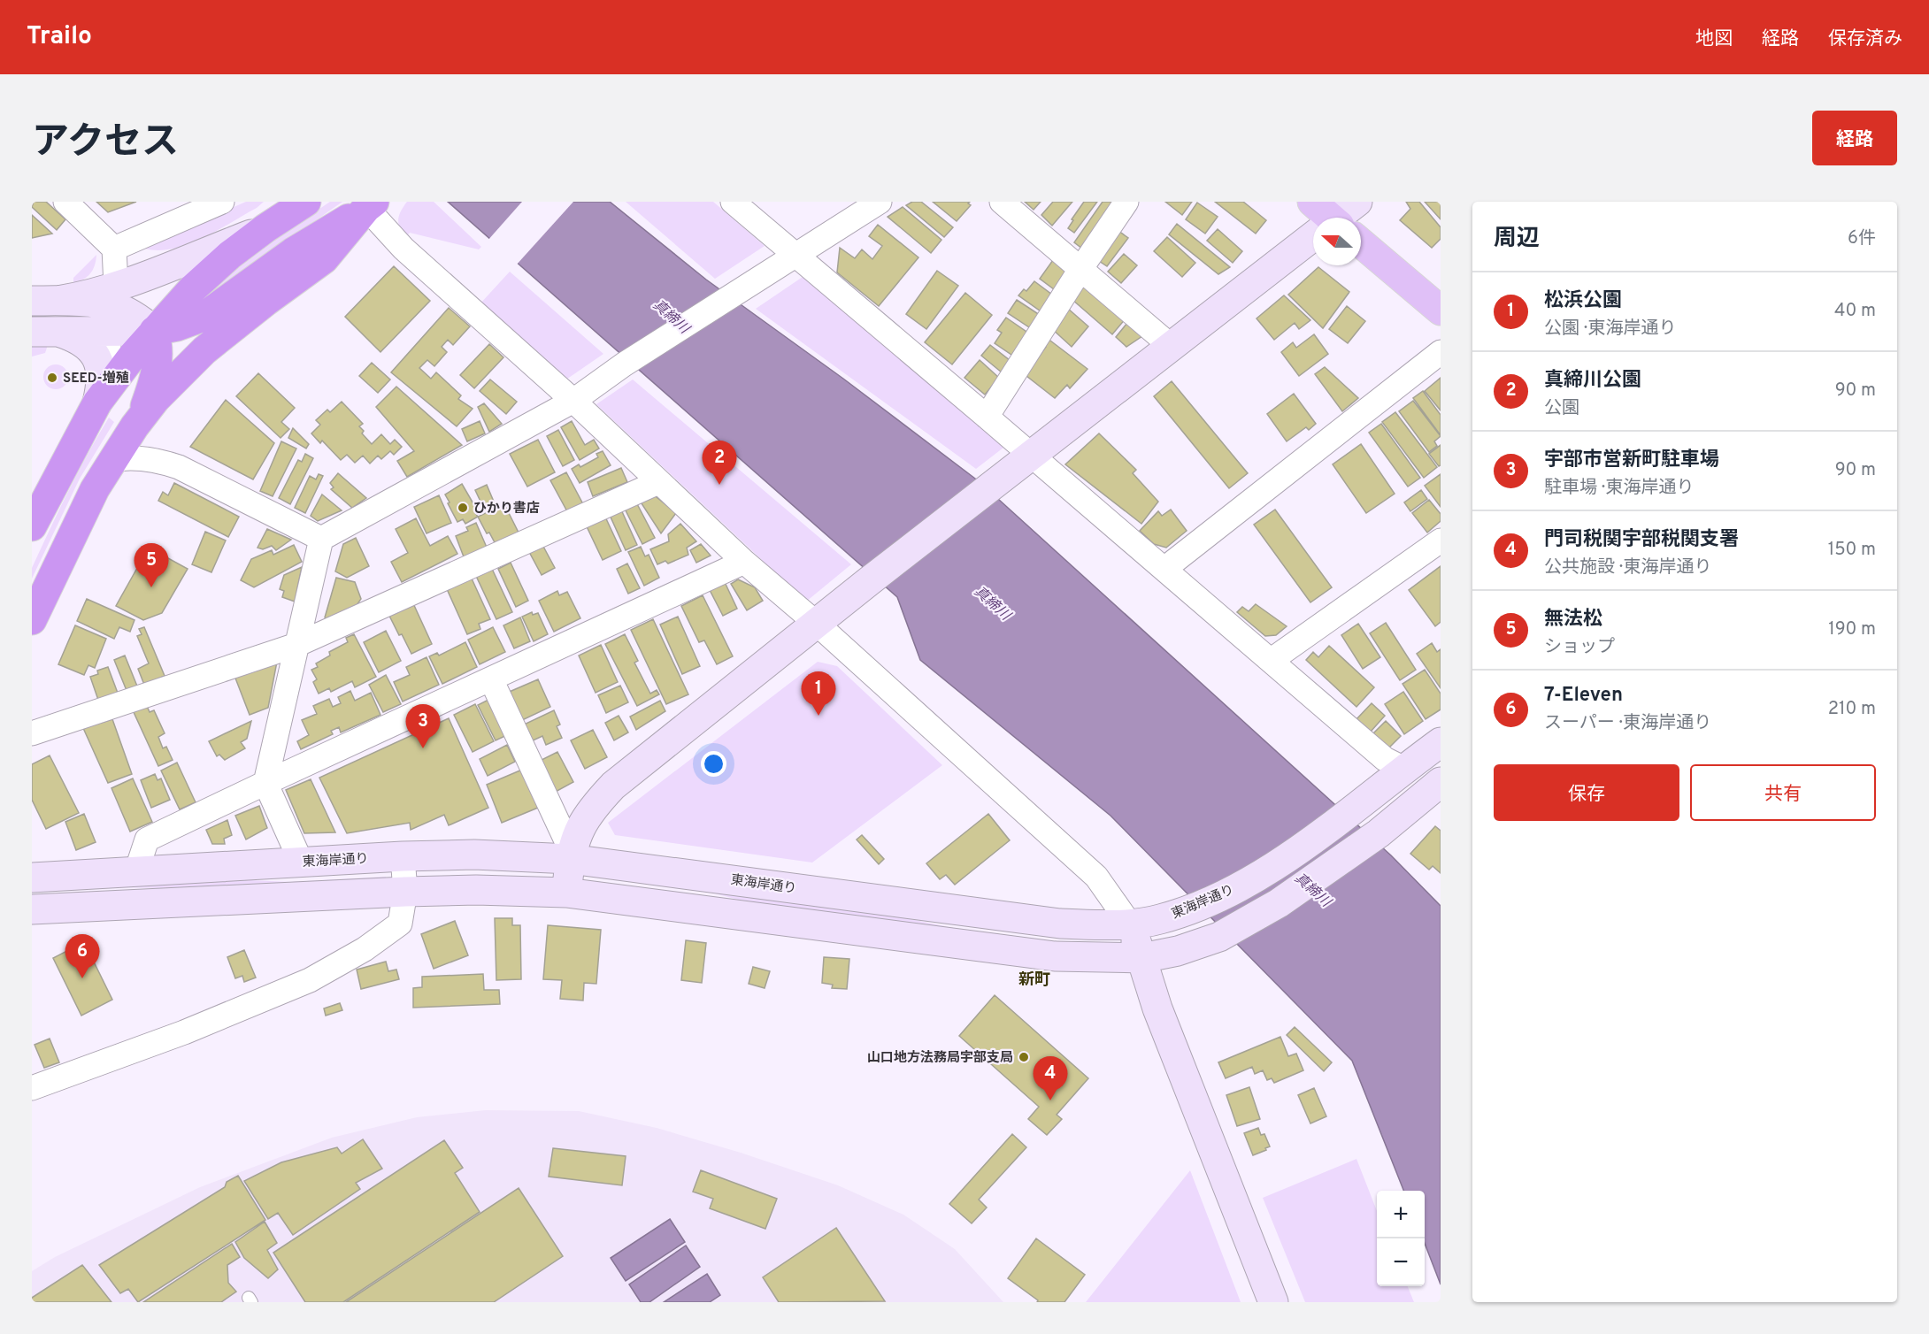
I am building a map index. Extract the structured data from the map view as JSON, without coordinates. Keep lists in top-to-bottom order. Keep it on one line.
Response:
{"streets":{"street":["東海岸通り"]},"districts":["新町"],"water":["真締川"],"places":["SEED-増殖","ひかり書店","山口地方法務局宇部支局"],"north":"left","page":{"header":"Trailo","nav":["地図","経路","保存済み"],"title":"アクセス","buttons":["経路",["保存","共有"]],"heading":["周辺","6件"],"list":[{"mark":"1","name":"松浜公園","note":"公園 · 東海岸通り","value":"40 m"},{"mark":"2","name":"真締川公園","note":"公園","value":"90 m"},{"mark":"3","name":"宇部市営新町駐車場","note":"駐車場 · 東海岸通り","value":"90 m"},{"mark":"4","name":"門司税関宇部税関支署","note":"公共施設 · 東海岸通り","value":"150 m"},{"mark":"5","name":"無法松","note":"ショップ","value":"190 m"},{"mark":"6","name":"7-Eleven","note":"スーパー · 東海岸通り","value":"210 m"}],"pins":["2","5","1","3","6","4"],"map_buttons":["+","−"]}}
